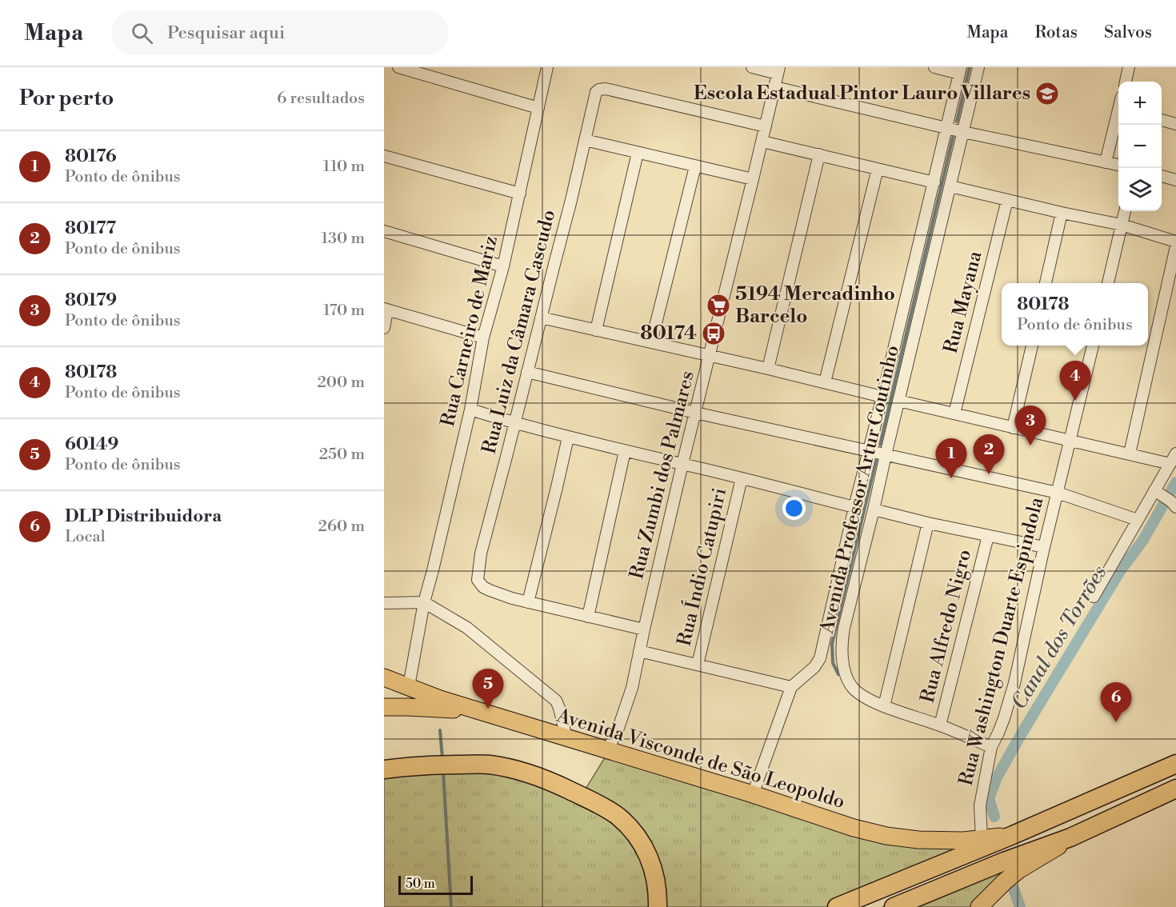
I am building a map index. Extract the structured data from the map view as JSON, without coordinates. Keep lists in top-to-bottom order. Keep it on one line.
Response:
{"streets":{"main road":["Avenida Visconde de São Leopoldo"],"street":["Rua Mayana","Rua Carneiro de Mariz","Rua Luiz da Câmara Cascudo","Rua Zumbi dos Palmares","Avenida Professor Artur Coutinho","Rua Índio Catupiri","Rua Alfredo Nigro","Rua Washington Duarte Espindola"]},"crossings":[["Rua Carneiro de Mariz","Avenida Visconde de São Leopoldo"],["Rua Luiz da Câmara Cascudo","Rua Zumbi dos Palmares"],["Rua Zumbi dos Palmares","Avenida Visconde de São Leopoldo"],["Avenida Professor Artur Coutinho","Rua Alfredo Nigro"],["Avenida Professor Artur Coutinho","Rua Washington Duarte Espindola"],["Rua Washington Duarte Espindola","Avenida Visconde de São Leopoldo"]],"water":["Canal dos Torrões"],"places":{"school or university":["Escola Estadual Pintor Lauro Villares"],"supermarket":["5194 Mercadinho Barcelo"],"bus stop":["80174"]},"scale_bar":"50 m","page":{"header":"Mapa","search":"Pesquisar aqui","nav":["Mapa","Rotas","Salvos"],"heading":["Por perto","6 resultados"],"map_buttons":["+","−"],"list":[{"mark":"1","name":"80176","note":"Ponto de ônibus","value":"110 m"},{"mark":"2","name":"80177","note":"Ponto de ônibus","value":"130 m"},{"mark":"3","name":"80179","note":"Ponto de ônibus","value":"170 m"},{"mark":"4","name":"80178","note":"Ponto de ônibus","value":"200 m"},{"mark":"5","name":"60149","note":"Ponto de ônibus","value":"250 m"},{"mark":"6","name":"DLP Distribuidora","note":"Local","value":"260 m"}],"popup":["80178","Ponto de ônibus"],"pins":["4","3","2","1","5","6"],"scale":"50 m"}}
